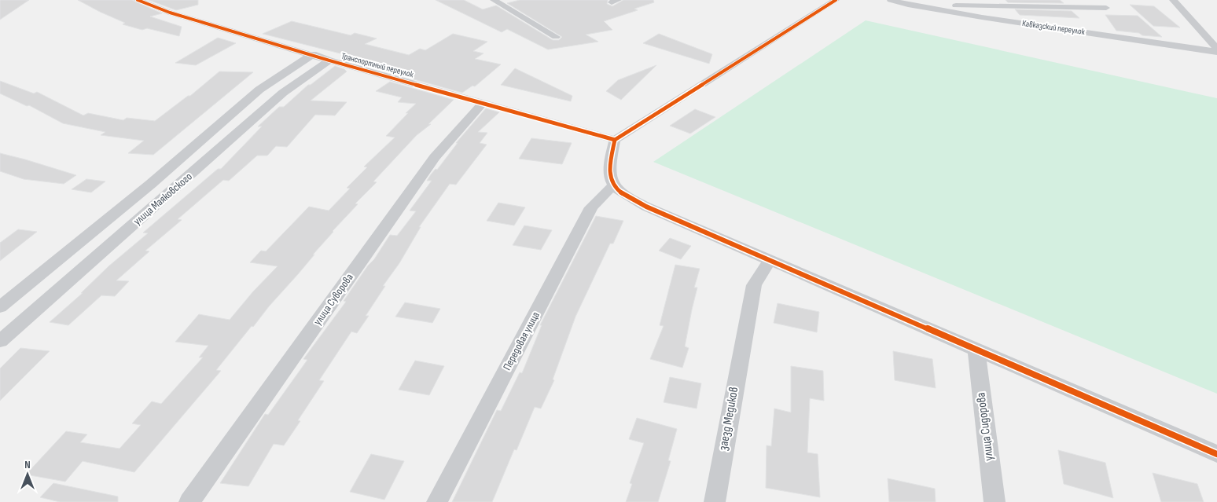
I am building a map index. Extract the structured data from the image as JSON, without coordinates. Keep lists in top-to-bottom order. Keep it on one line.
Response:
{"streets":{"street":["Кавказский переулок","Транспортный переулок","улица Маяковского","улица Суворова","Передовая улица","заезд Медиков","улица Сидорова"]},"crossings":[["Транспортный переулок","улица Маяковского"],["Транспортный переулок","улица Суворова"]],"north":"top"}
